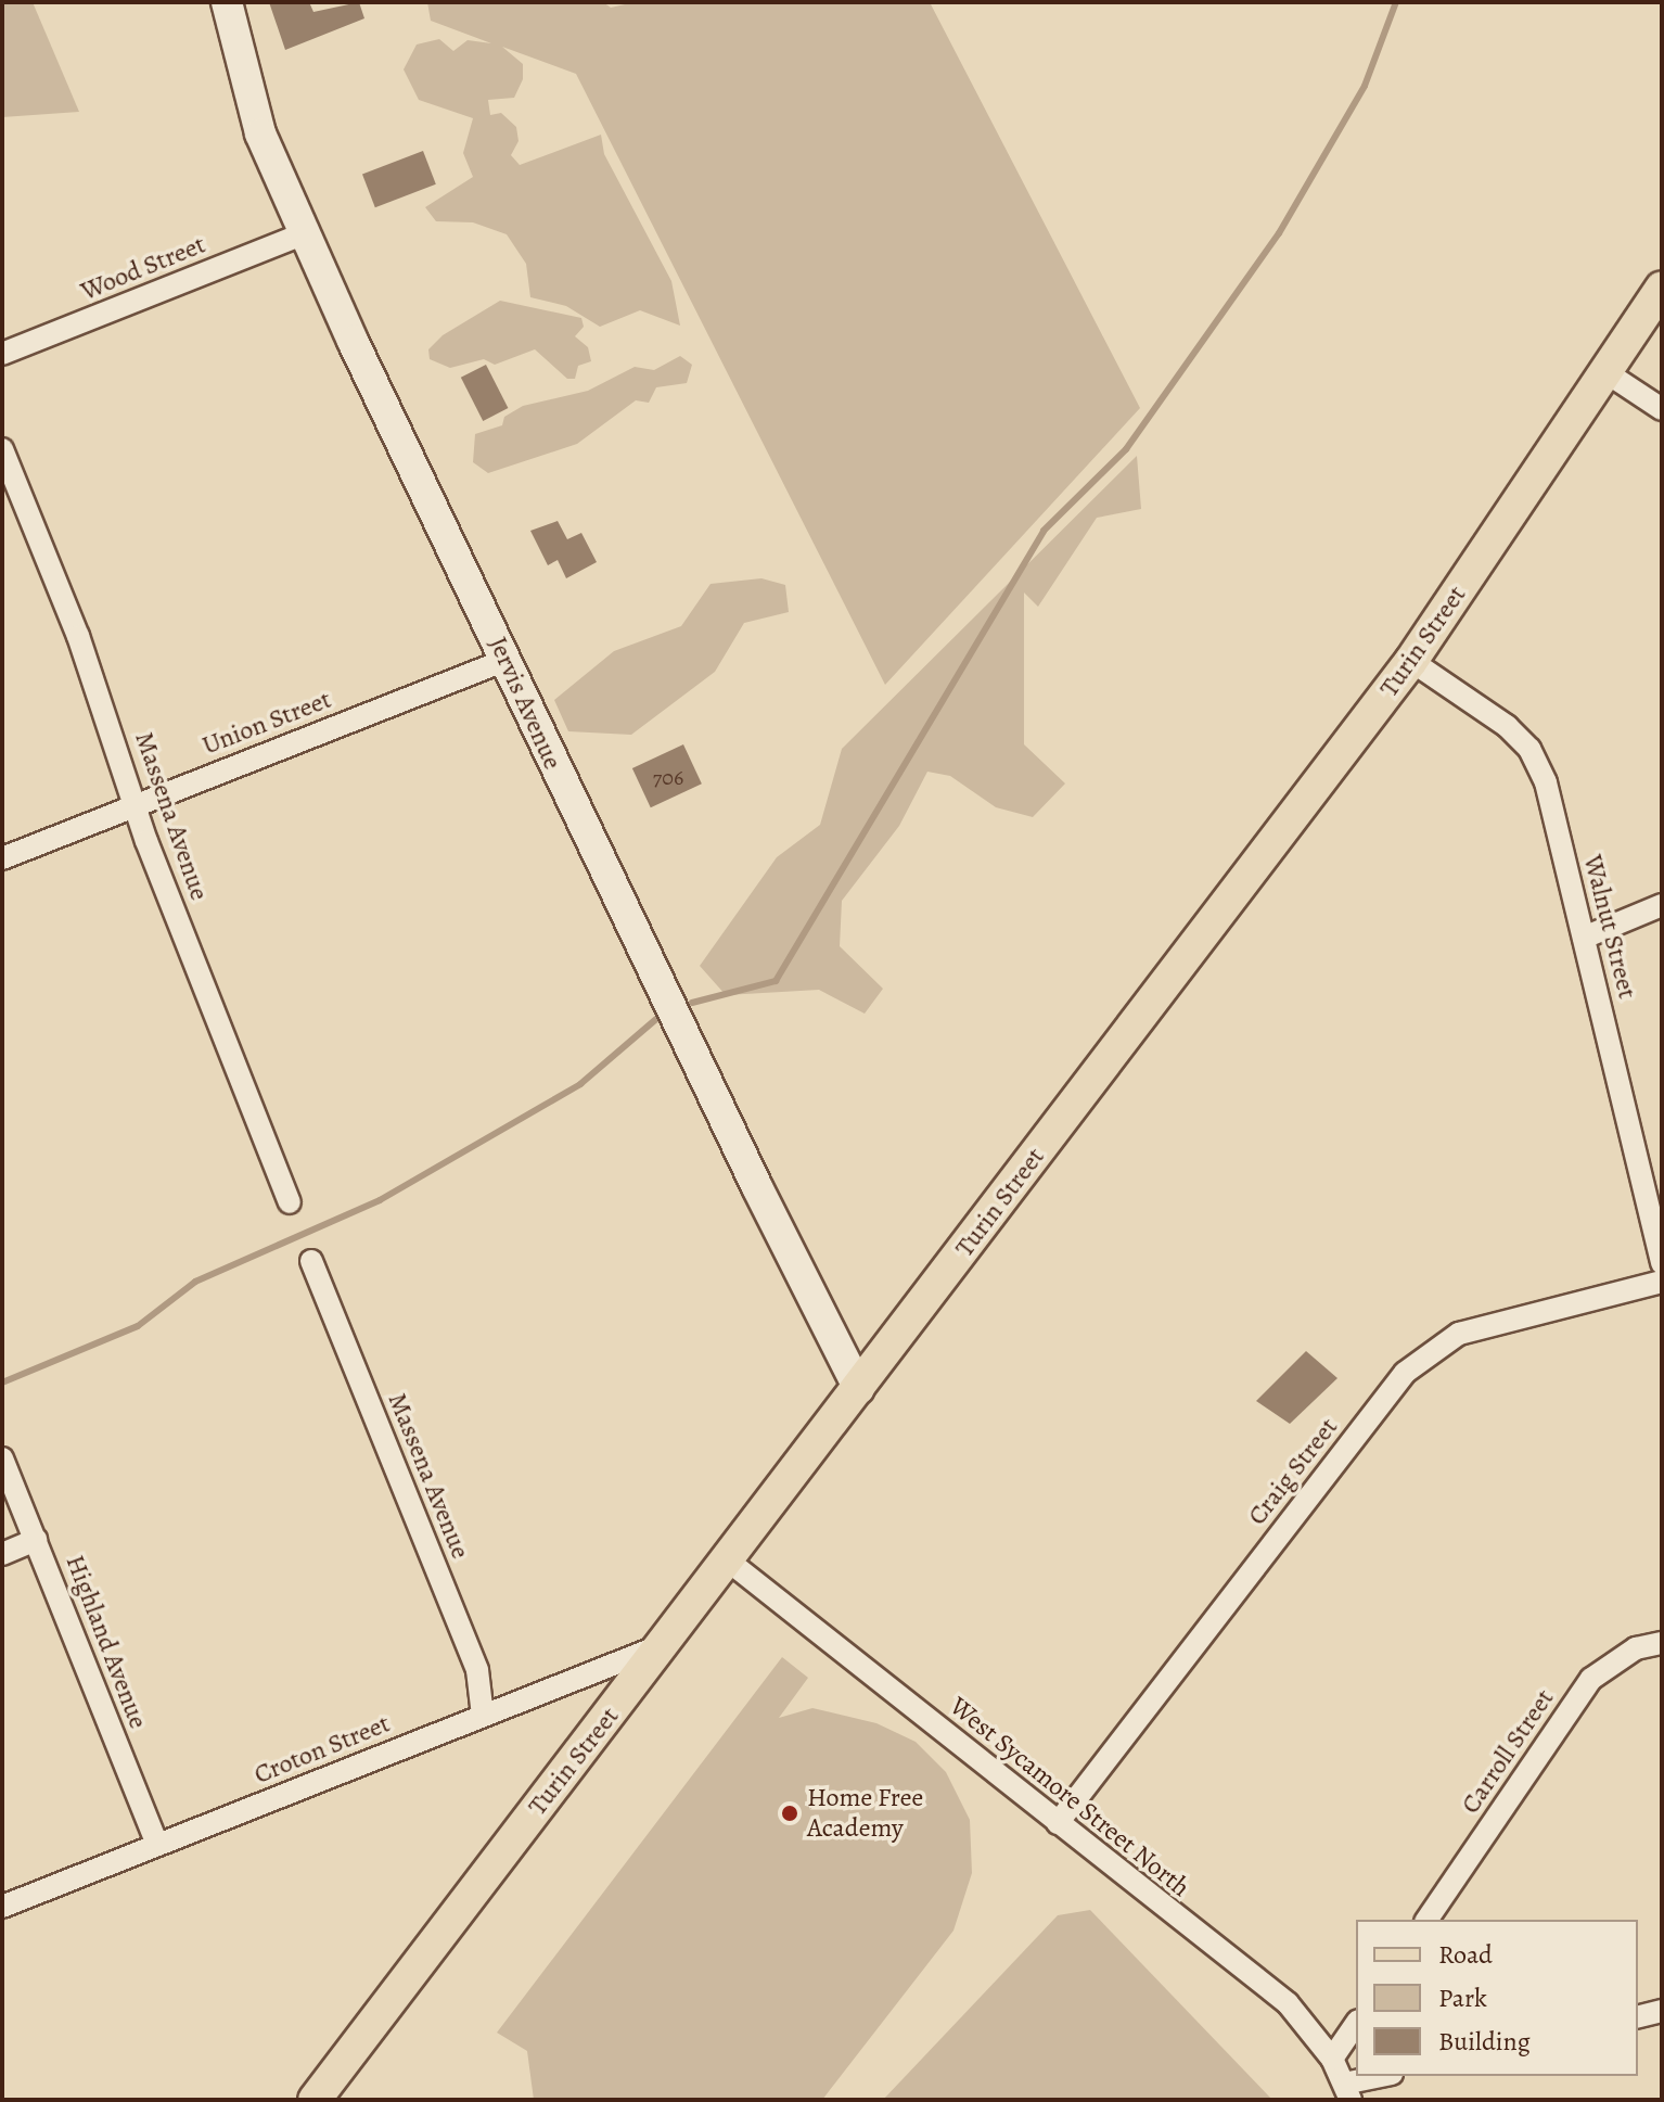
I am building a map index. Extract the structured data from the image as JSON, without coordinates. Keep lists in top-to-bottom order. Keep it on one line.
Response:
{"streets":{"main road":["Turin Street"],"street":["Wood Street","Jervis Avenue","Union Street","Massena Avenue","Walnut Street","Craig Street","Highland Avenue","Croton Street","Carroll Street","West Sycamore Street North"]},"crossings":[["Wood Street","Jervis Avenue"],["Turin Street","Jervis Avenue"],["Turin Street","Walnut Street"],["Turin Street","Croton Street"],["Turin Street","West Sycamore Street North"],["Jervis Avenue","Union Street"],["Union Street","Massena Avenue"],["Massena Avenue","Croton Street"],["Craig Street","West Sycamore Street North"],["Highland Avenue","Croton Street"]],"places":["Home Free Academy"],"house_numbers":["706"],"legend":["Road","Park","Building"]}
